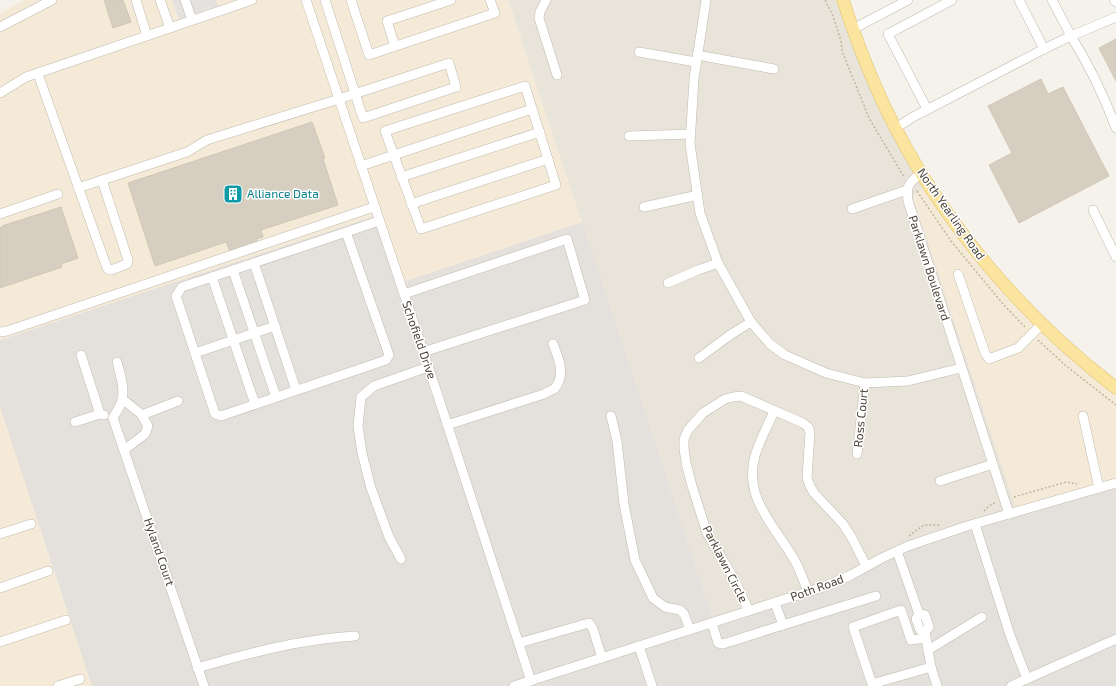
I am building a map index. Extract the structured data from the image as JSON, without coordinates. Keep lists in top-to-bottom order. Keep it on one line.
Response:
{"streets":{"main road":["North Yearling Road"],"street":["Parklawn Boulevard","Schofield Drive","Ross Court","Hyland Court","Parklawn Circle","Poth Road"]},"crossings":[["Parklawn Boulevard","Poth Road"],["Schofield Drive","Poth Road"],["Parklawn Circle","Poth Road"]],"places":{"building":["Alliance Data"]}}
